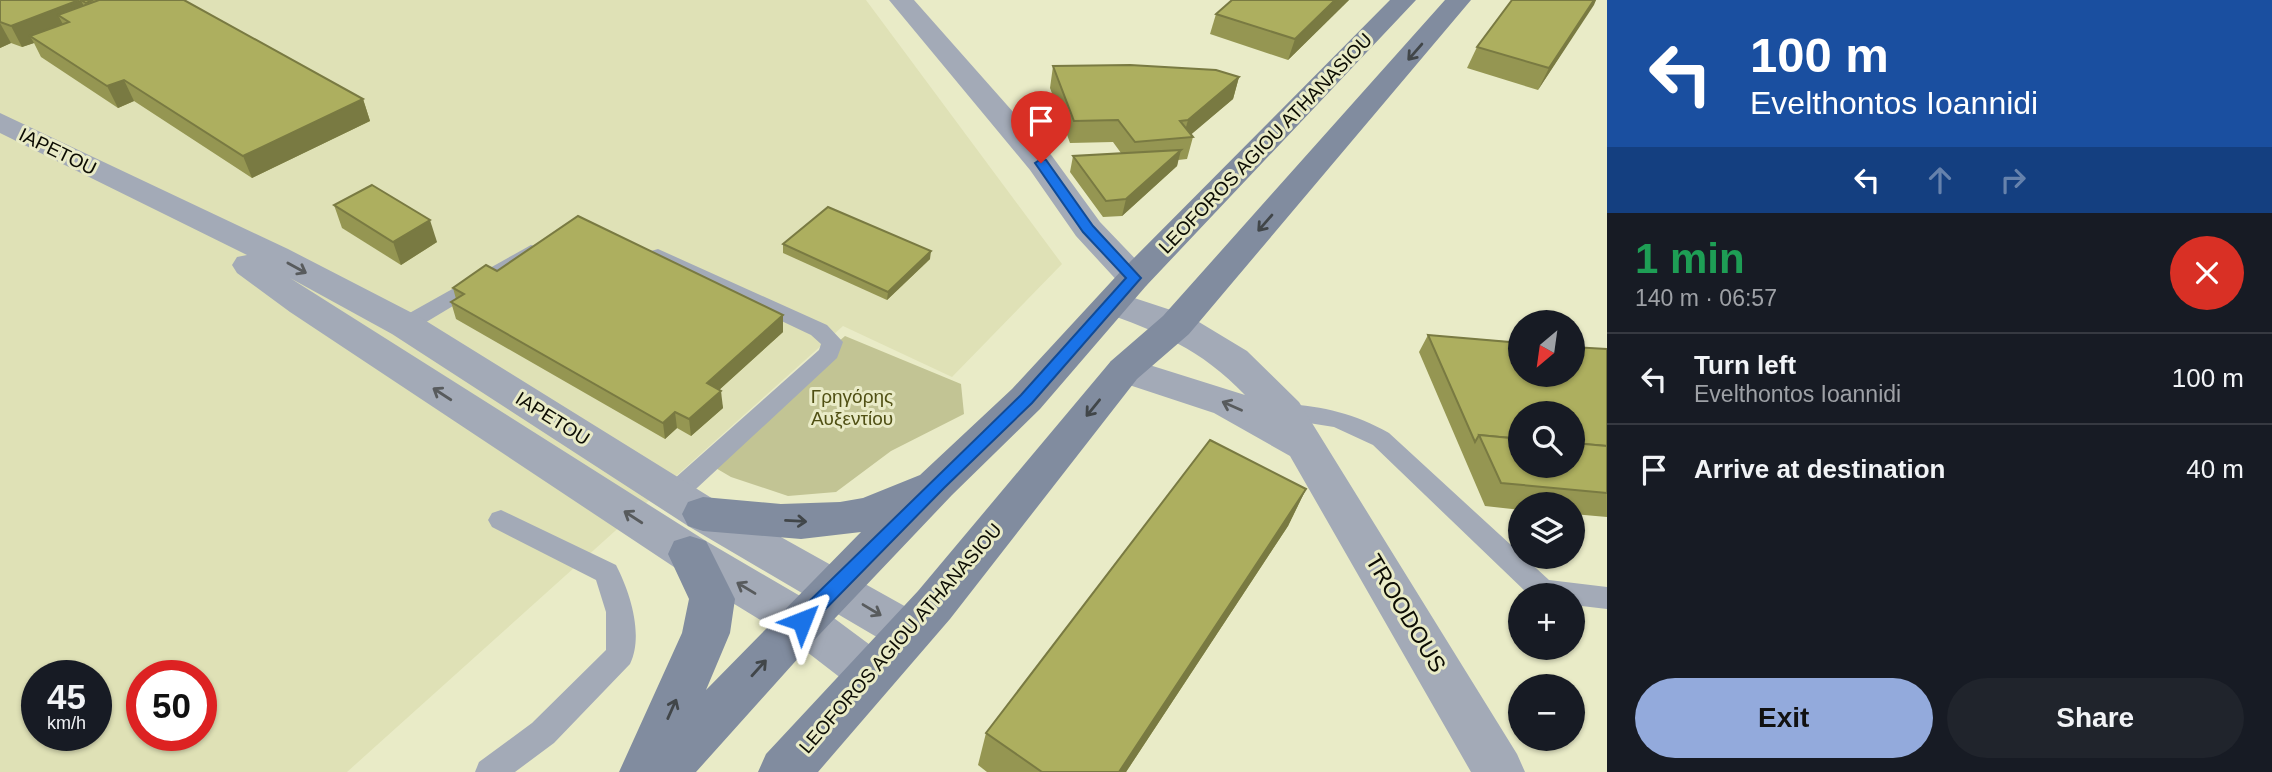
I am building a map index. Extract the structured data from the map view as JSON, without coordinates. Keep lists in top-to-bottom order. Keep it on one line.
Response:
{"streets":{"main road":["LEOFOROS AGIOU ATHANASIOU"],"street":["IAPETOU","TROODOUS"]},"crossings":[["LEOFOROS AGIOU ATHANASIOU","IAPETOU"],["LEOFOROS AGIOU ATHANASIOU","TROODOUS"]],"parks":["Γρηγόρης Αυξεντίου"],"north":"bottom left","page":{"turn":["100 m","Evelthontos Ioannidi"],"heading":["1 min","140 m · 06:57"],"map_buttons":["+","−"],"list":[{"name":"Turn left","note":"Evelthontos Ioannidi","value":"100 m"},{"name":"Arrive at destination","value":"40 m"}],"speed":"45 km/h","limit":"50","buttons":["Exit","Share"]}}
